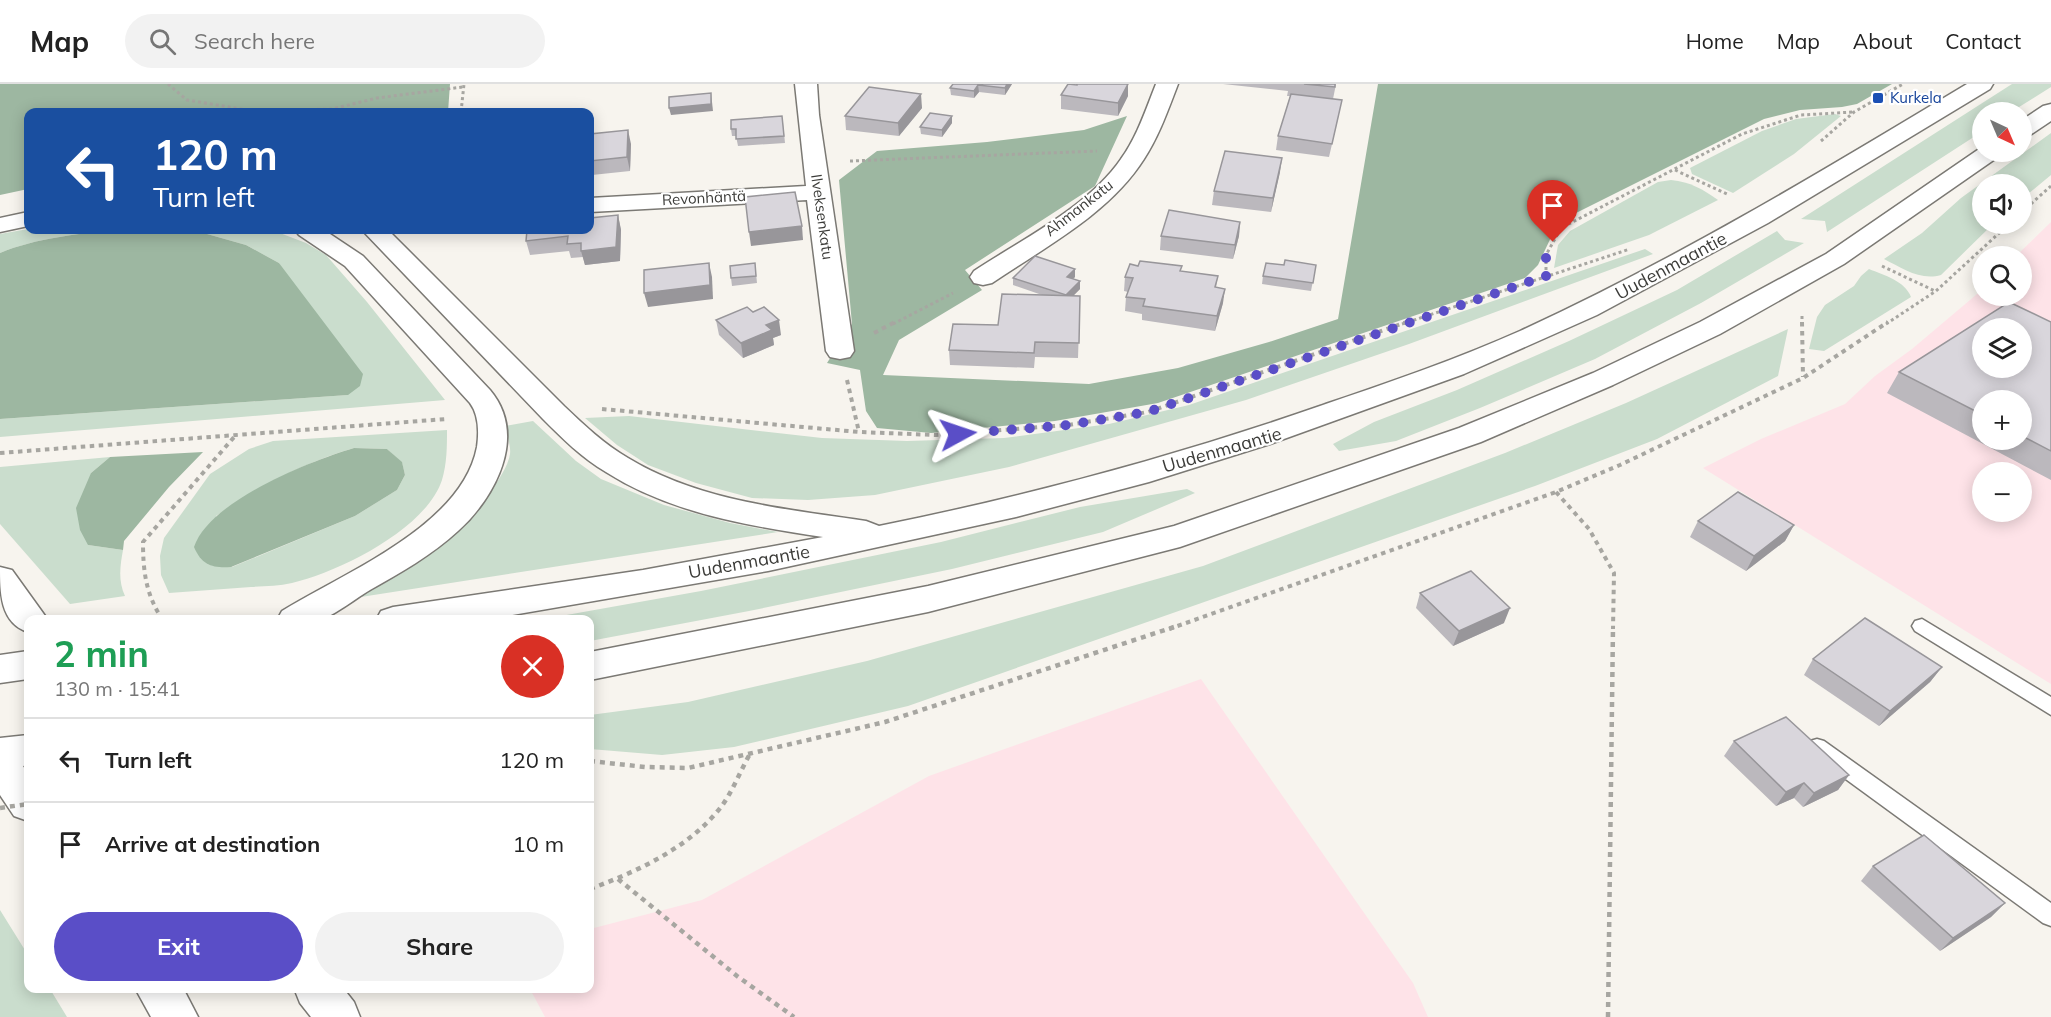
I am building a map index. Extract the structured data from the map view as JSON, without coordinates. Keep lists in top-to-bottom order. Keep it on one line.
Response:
{"streets":{"main road":["Revonhäntä","Ahmankatu","Ilveksenkatu","Uudenmaantie"]},"crossings":[["Revonhäntä","Ilveksenkatu"]],"places":{"transit":["Kurkela"]},"north":"bottom right","page":{"header":"Map","search":"Search here","nav":["Home","Map","About","Contact"],"map_buttons":["+","−"],"turn":["120 m","Turn left"],"heading":["2 min","130 m · 15:41"],"list":[{"name":"Turn left","value":"120 m"},{"name":"Arrive at destination","value":"10 m"}],"buttons":["Exit","Share"]}}
